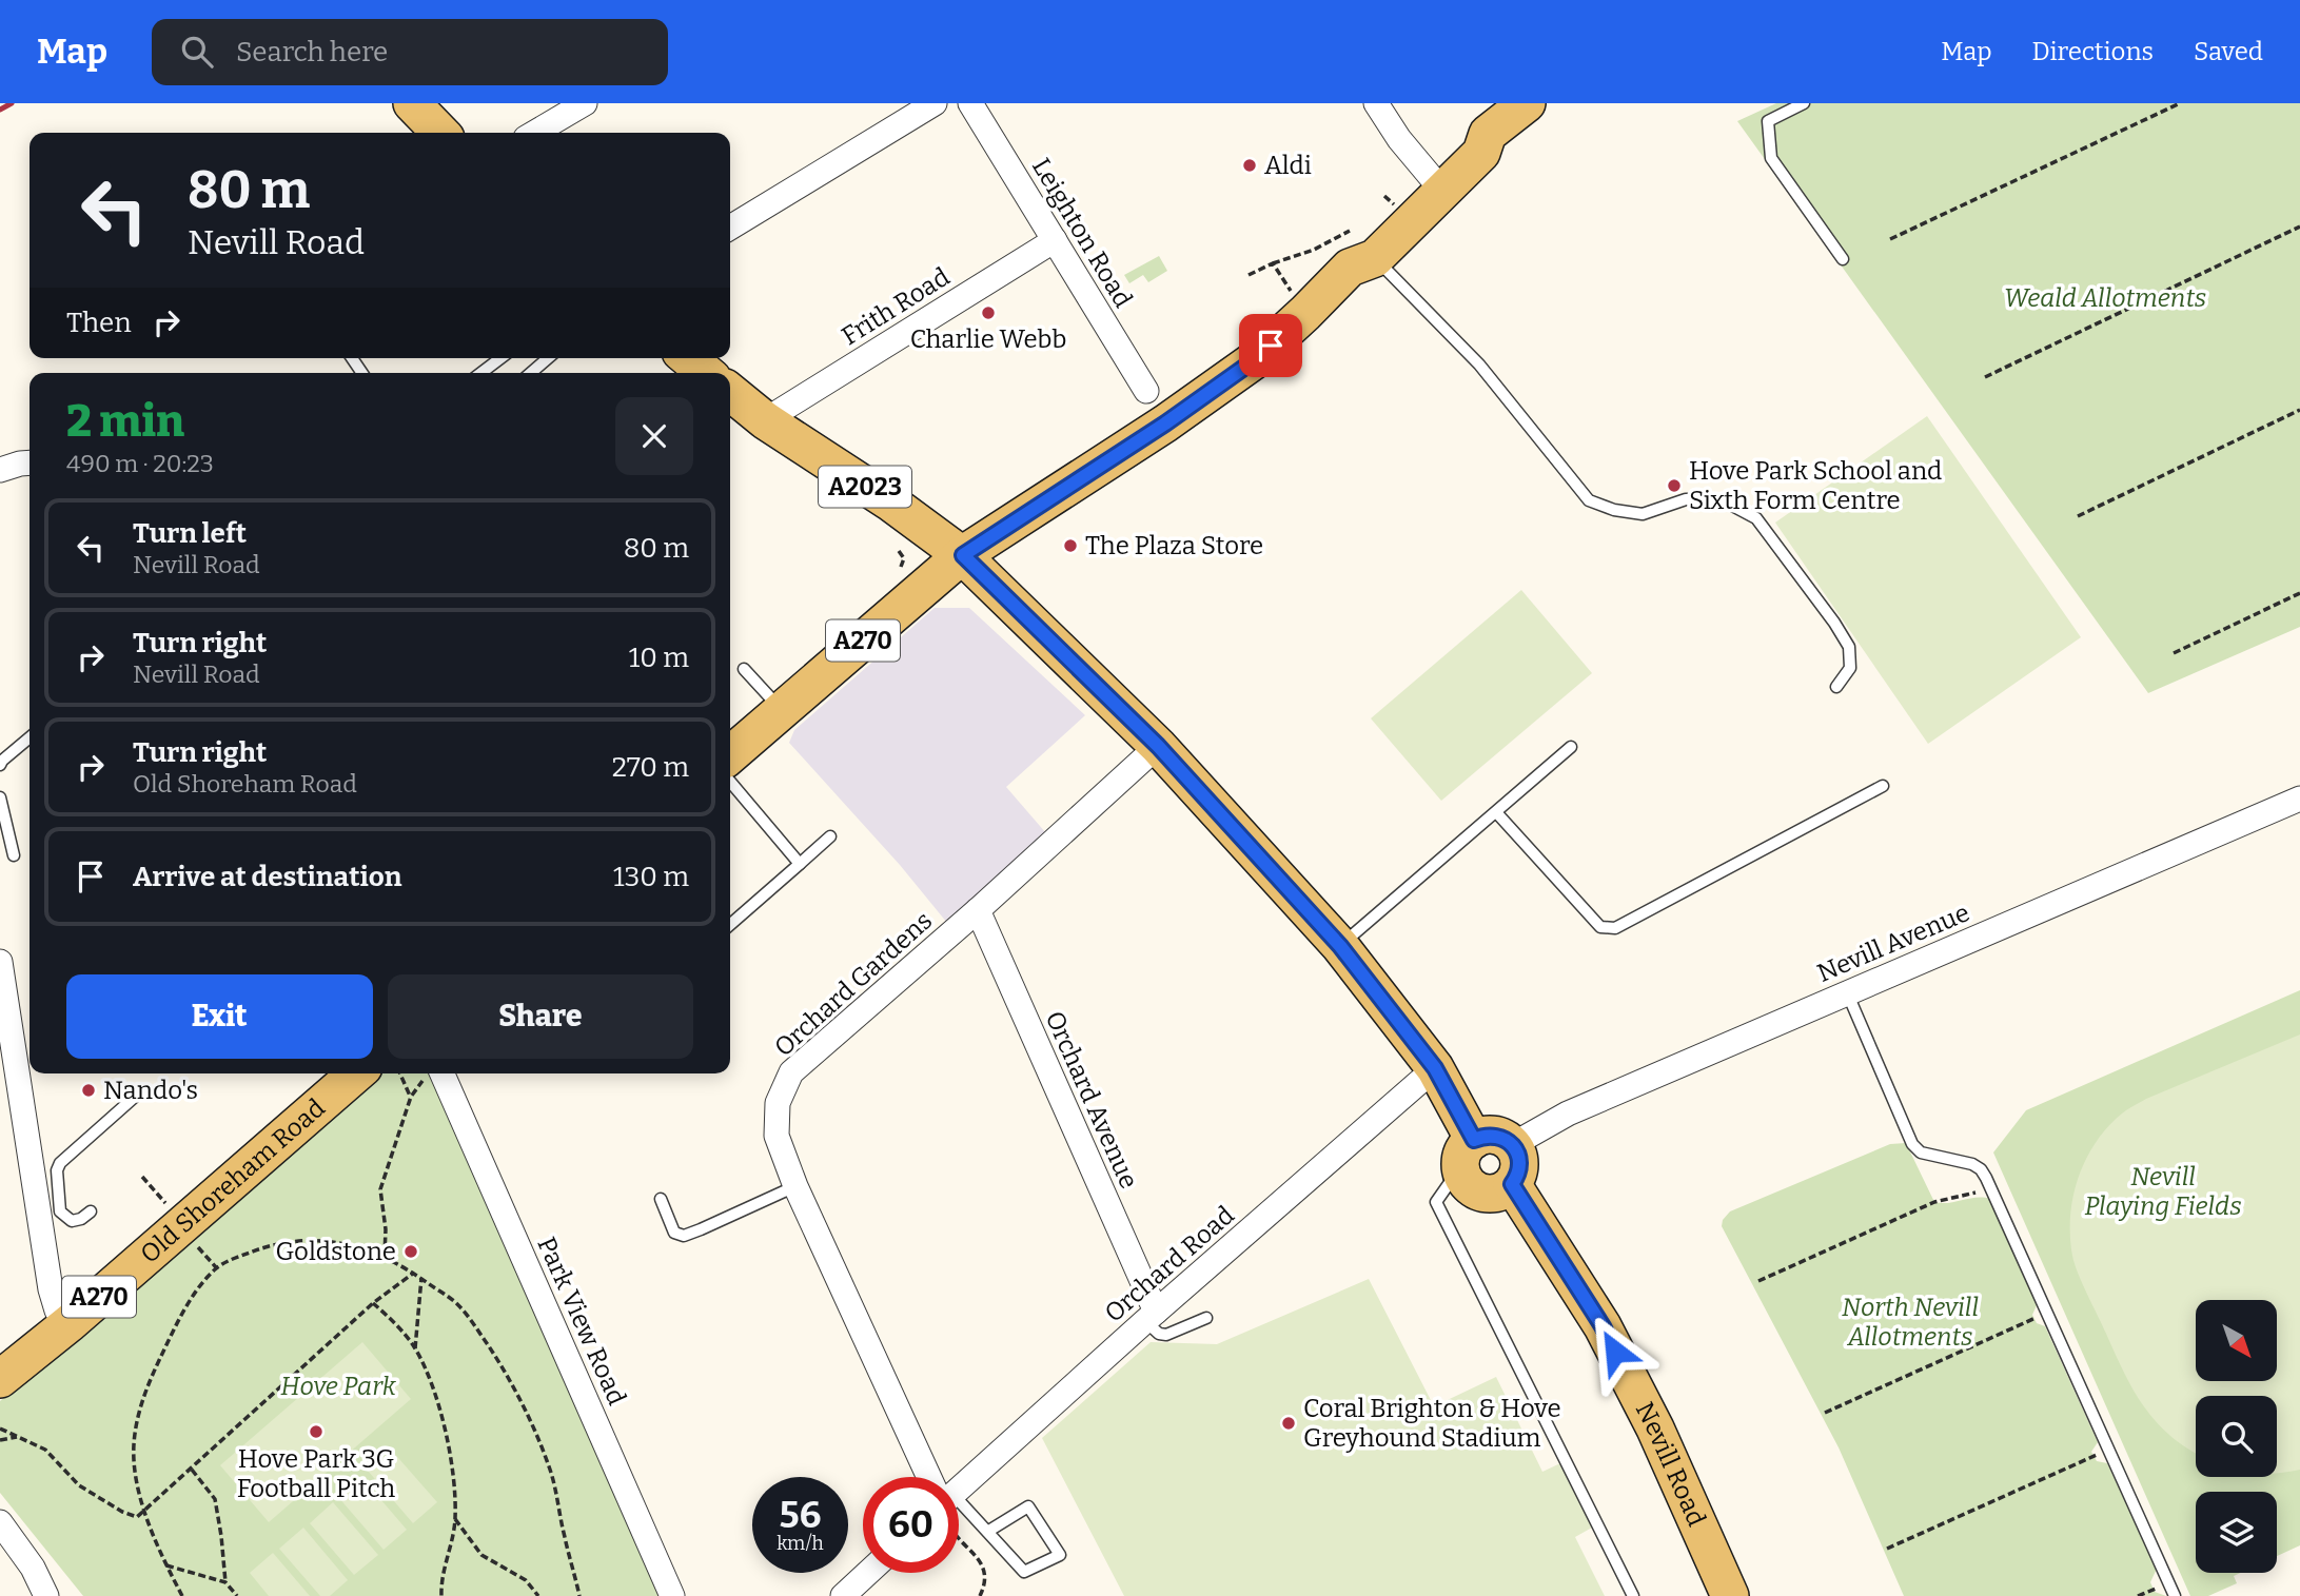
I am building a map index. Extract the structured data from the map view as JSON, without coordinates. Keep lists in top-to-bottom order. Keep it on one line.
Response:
{"streets":{"main road":["A2023","A270","Old Shoreham Road","Nevill Road"],"street":["Leighton Road","Frith Road","Nevill Avenue","Orchard Gardens","Orchard Avenue","Orchard Road","Park View Road"]},"crossings":[["Leighton Road","Frith Road"],["Frith Road","A2023"],["A2023","A270"],["A2023","Nevill Avenue"],["A2023","Orchard Gardens"],["A2023","Orchard Road"],["A2023","Nevill Road"],["Nevill Avenue","Nevill Road"],["Orchard Gardens","Orchard Avenue"],["Orchard Avenue","Orchard Road"]],"parks":["Weald Allotments","Nevill Playing Fields","North Nevill Allotments","Hove Park"],"places":["Aldi","Charlie Webb","Hove Park School and Sixth Form Centre","The Plaza Store","Nando's","Goldstone","Coral Brighton & Hove Greyhound Stadium","Hove Park 3G Football Pitch"],"north":"bottom right","page":{"header":"Map","search":"Search here","nav":["Map","Directions","Saved"],"turn":["80 m","Nevill Road"],"then":"Then","heading":["2 min","490 m · 20:23"],"list":[{"name":"Turn left","note":"Nevill Road","value":"80 m"},{"name":"Turn right","note":"Nevill Road","value":"10 m"},{"name":"Turn right","note":"Old Shoreham Road","value":"270 m"},{"name":"Arrive at destination","value":"130 m"}],"buttons":["Exit","Share"],"speed":"56 km/h","limit":"60"}}
